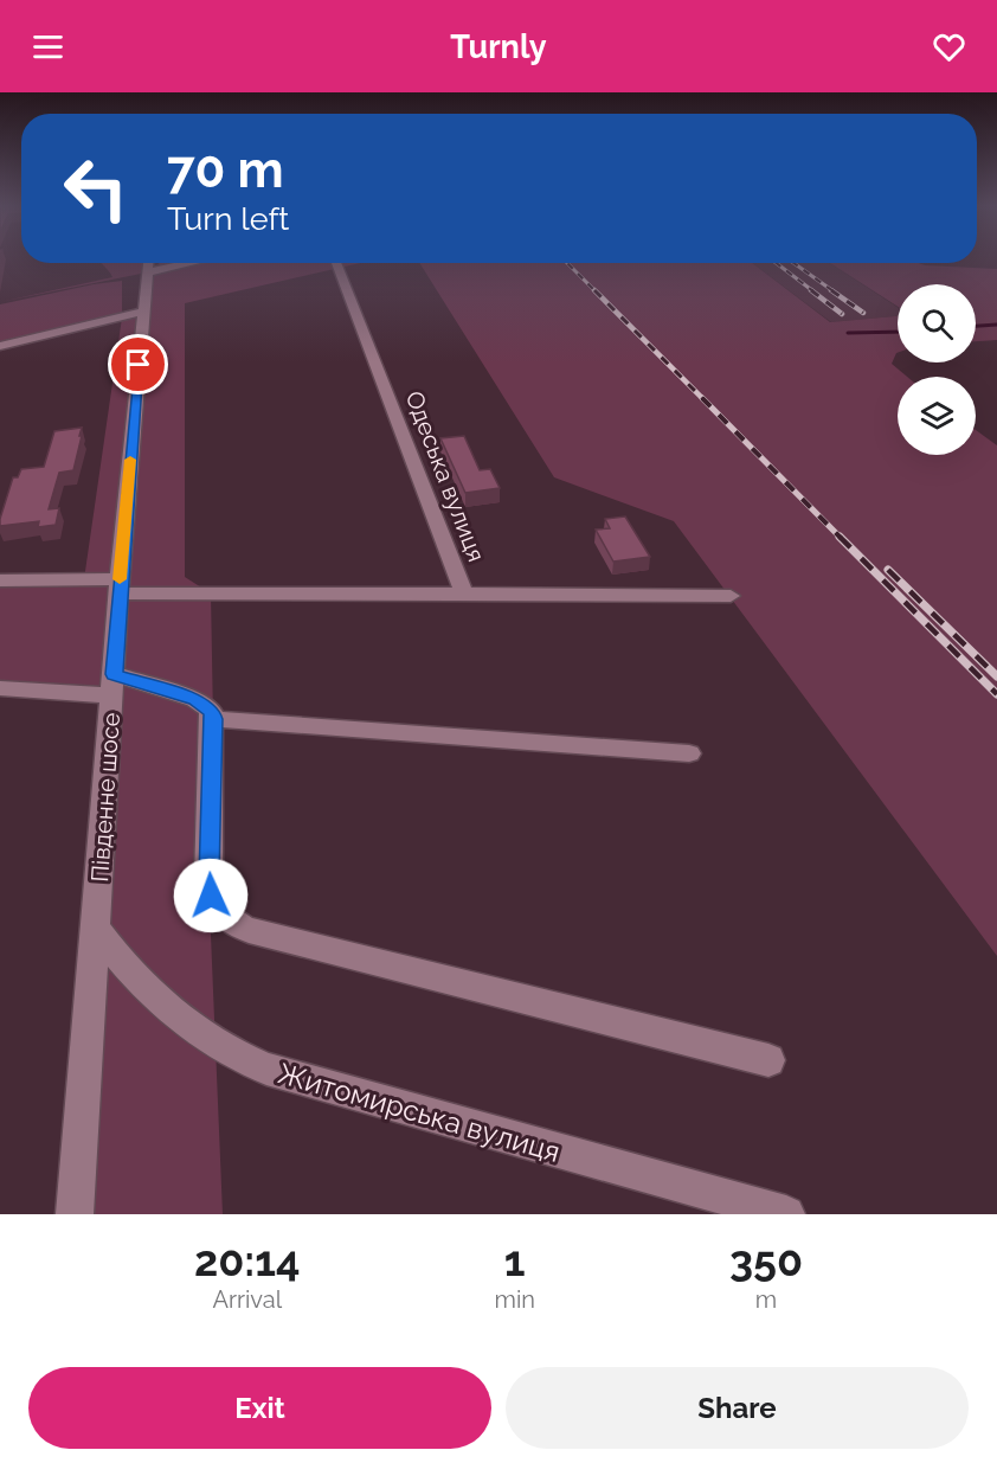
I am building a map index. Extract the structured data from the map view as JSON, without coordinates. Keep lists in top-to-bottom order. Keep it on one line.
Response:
{"streets":{"street":["Одеська вулиця","Південне шосе","Житомирська вулиця"]},"crossings":[["Одеська вулиця","Південне шосе"],["Південне шосе","Житомирська вулиця"]],"page":{"header":"Turnly","turn":["70 m","Turn left"],"eta":["20:14","Arrival","1","min","350","m"],"buttons":["Exit","Share"]}}
